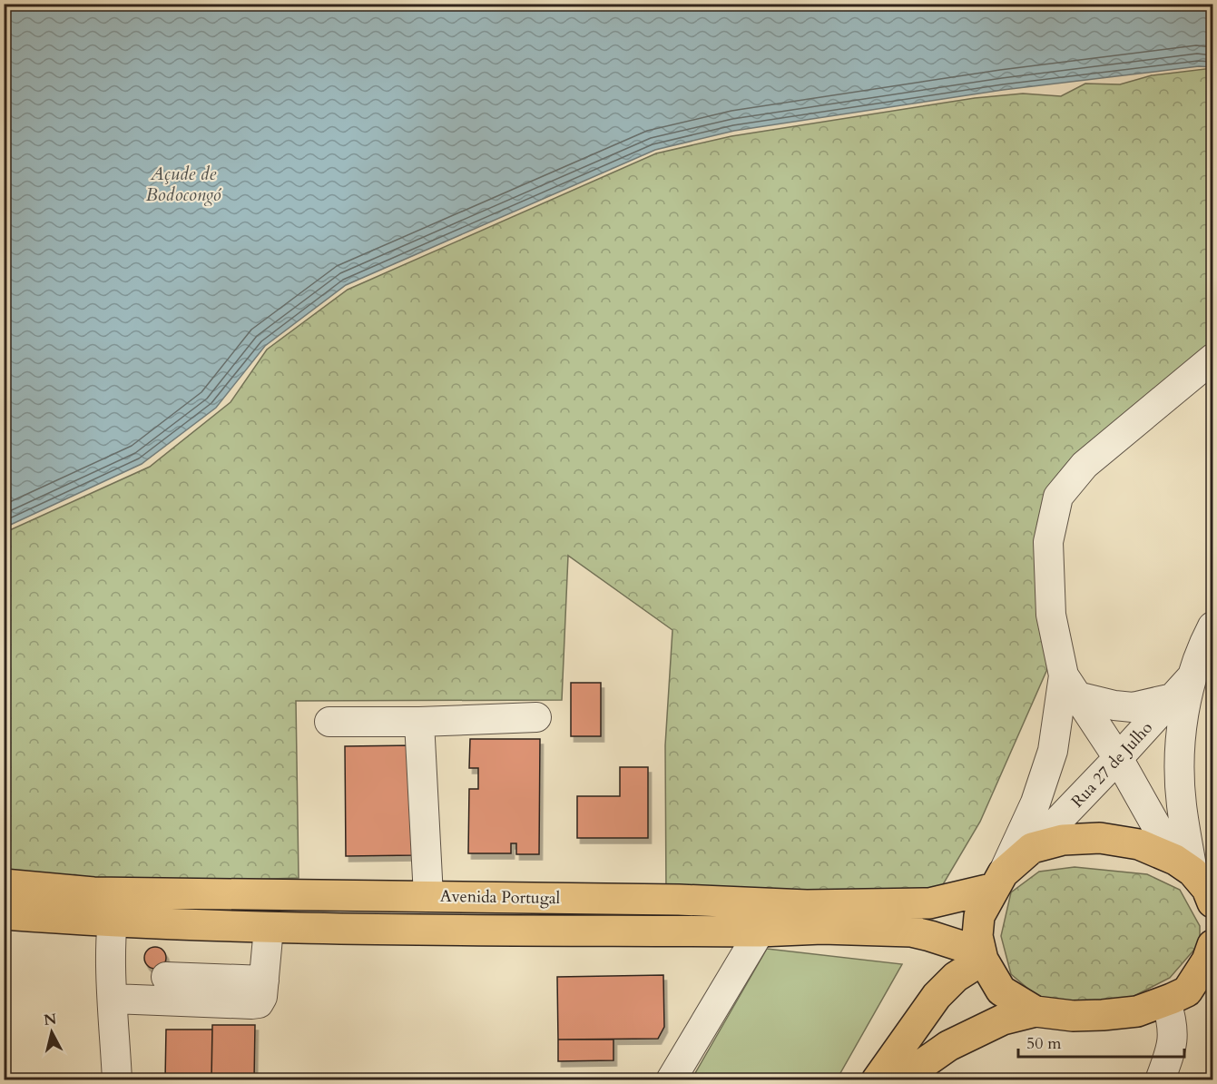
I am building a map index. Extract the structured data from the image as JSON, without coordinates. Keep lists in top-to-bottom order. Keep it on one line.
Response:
{"streets":{"main road":["Avenida Portugal"],"street":["Rua 27 de Julho"]},"water":["Açude de Bodocongó"],"scale_bar":"50 m","north":"top"}
